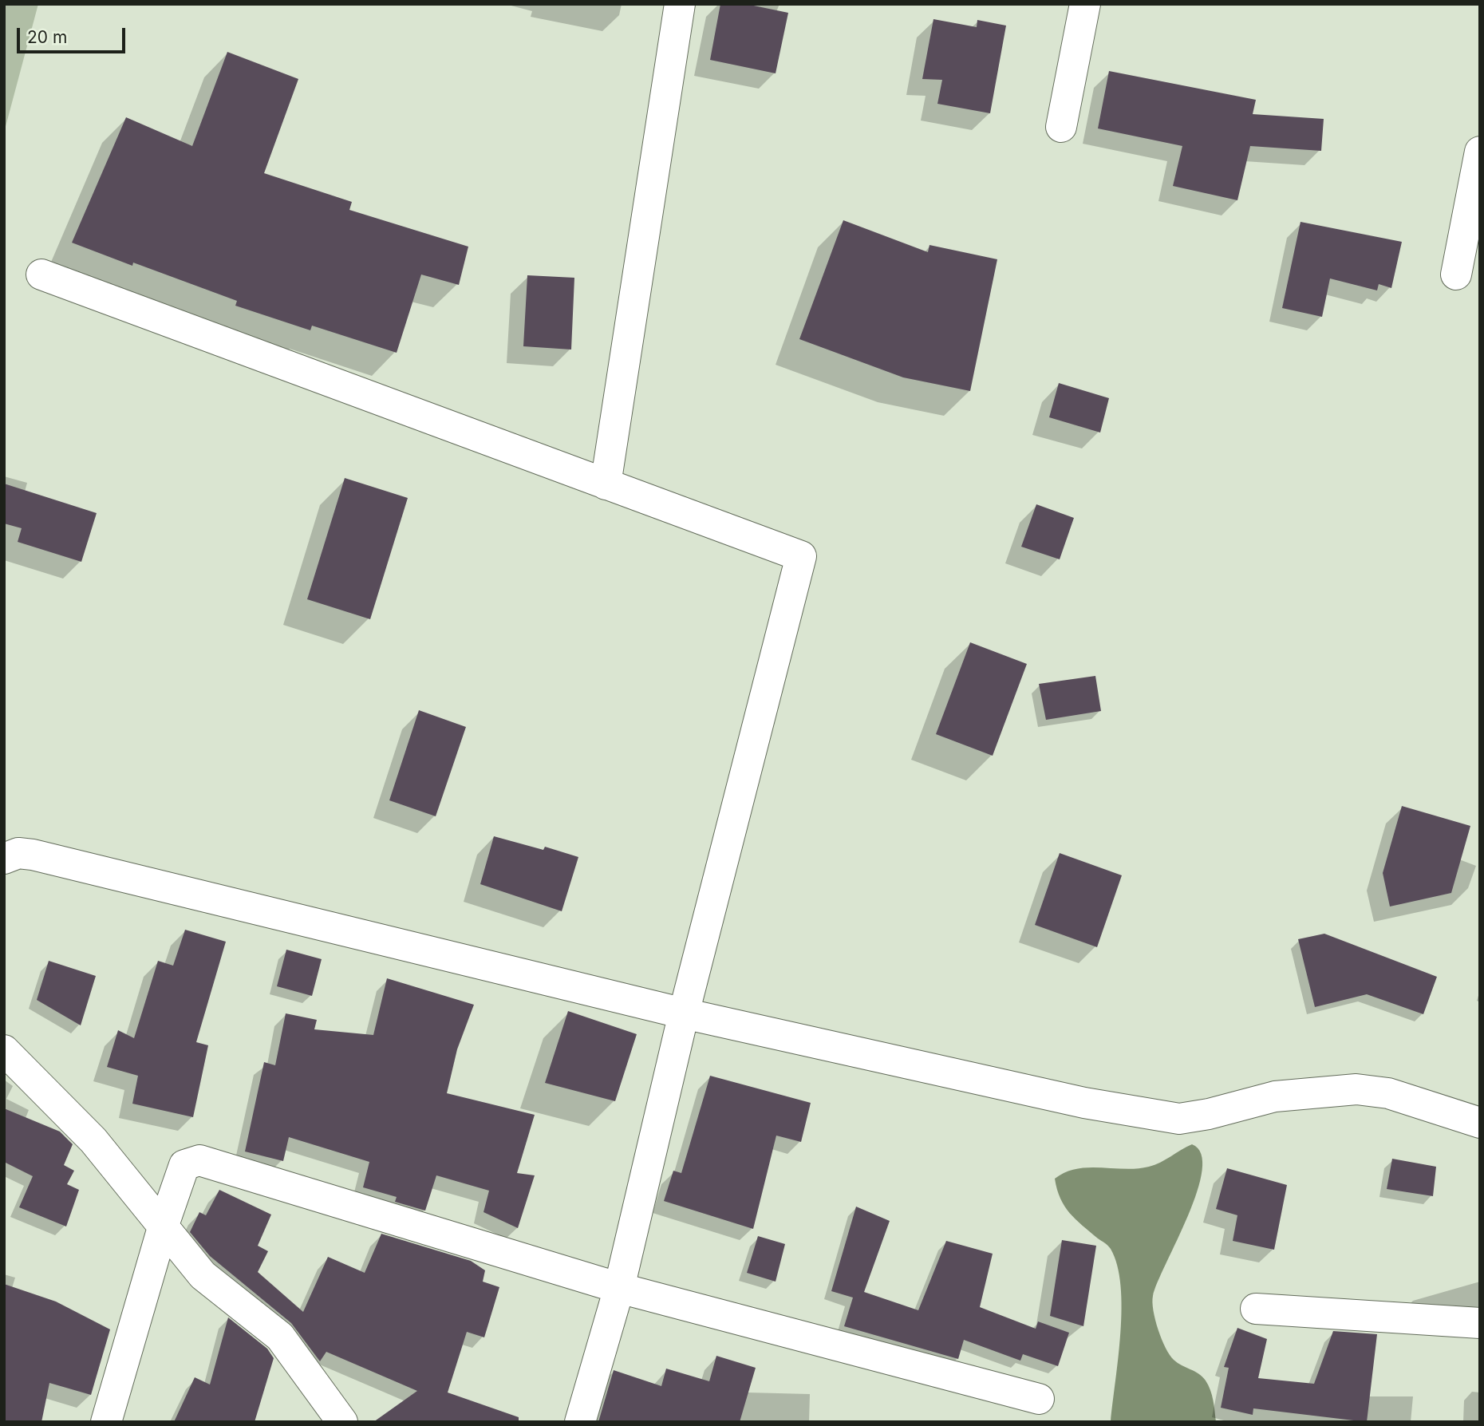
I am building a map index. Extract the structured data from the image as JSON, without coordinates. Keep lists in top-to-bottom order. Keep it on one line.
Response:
{"scale_bar":"20 m"}
